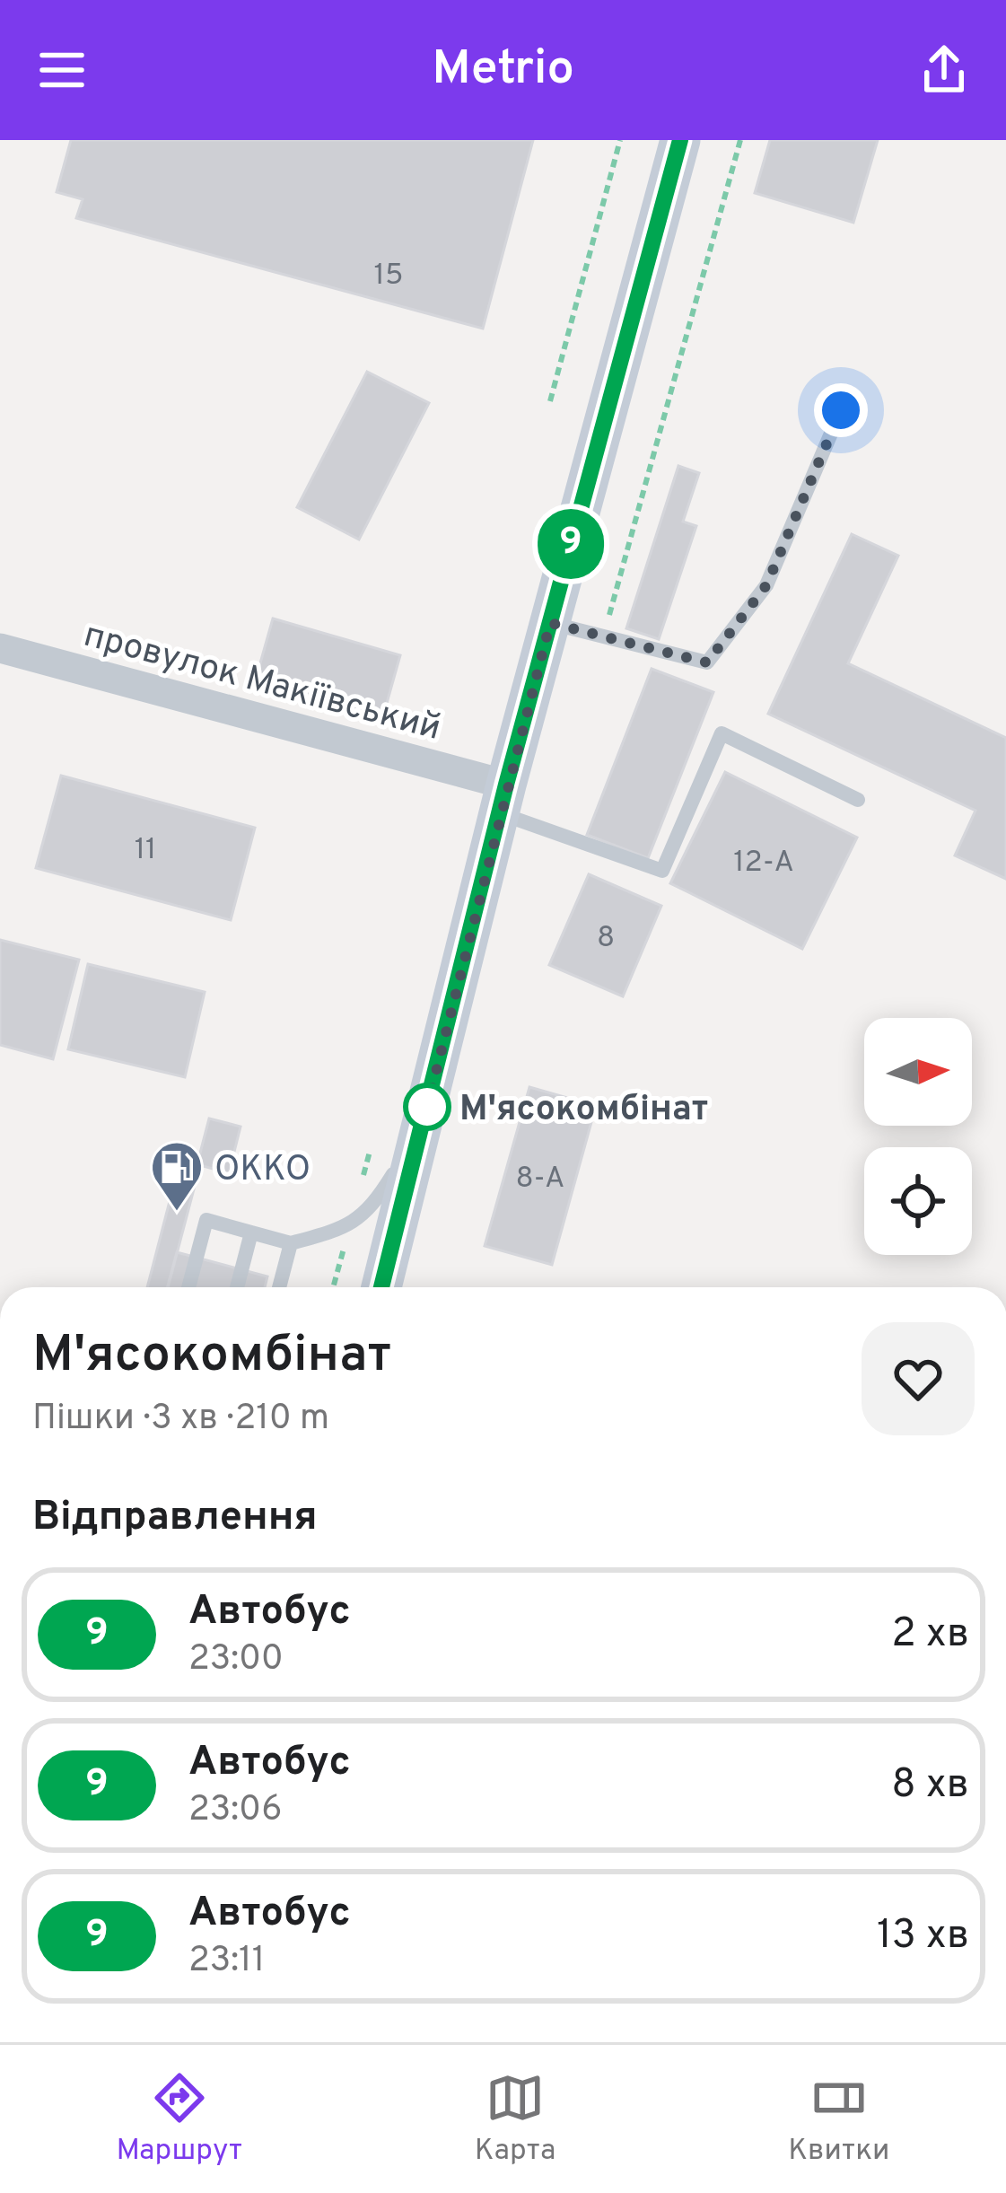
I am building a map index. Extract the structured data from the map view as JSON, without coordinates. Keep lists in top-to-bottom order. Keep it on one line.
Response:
{"streets":{"street":["провулок Макіївський"]},"places":{"other":["М'ясокомбінат"],"fuel station":["ОККО"]},"lines":["bus line 9"],"house_numbers":["15","11","12-А","8","8-А"],"north":"right","page":{"header":"Metrio","on_map":"9","heading":[["М'ясокомбінат","Пішки · 3 хв · 210 m"],"Відправлення"],"list":[{"mark":"9","name":"Автобус","note":"23:00","value":"2 хв"},{"mark":"9","name":"Автобус","note":"23:06","value":"8 хв"},{"mark":"9","name":"Автобус","note":"23:11","value":"13 хв"}],"tabs":["Маршрут","Карта","Квитки"]}}
